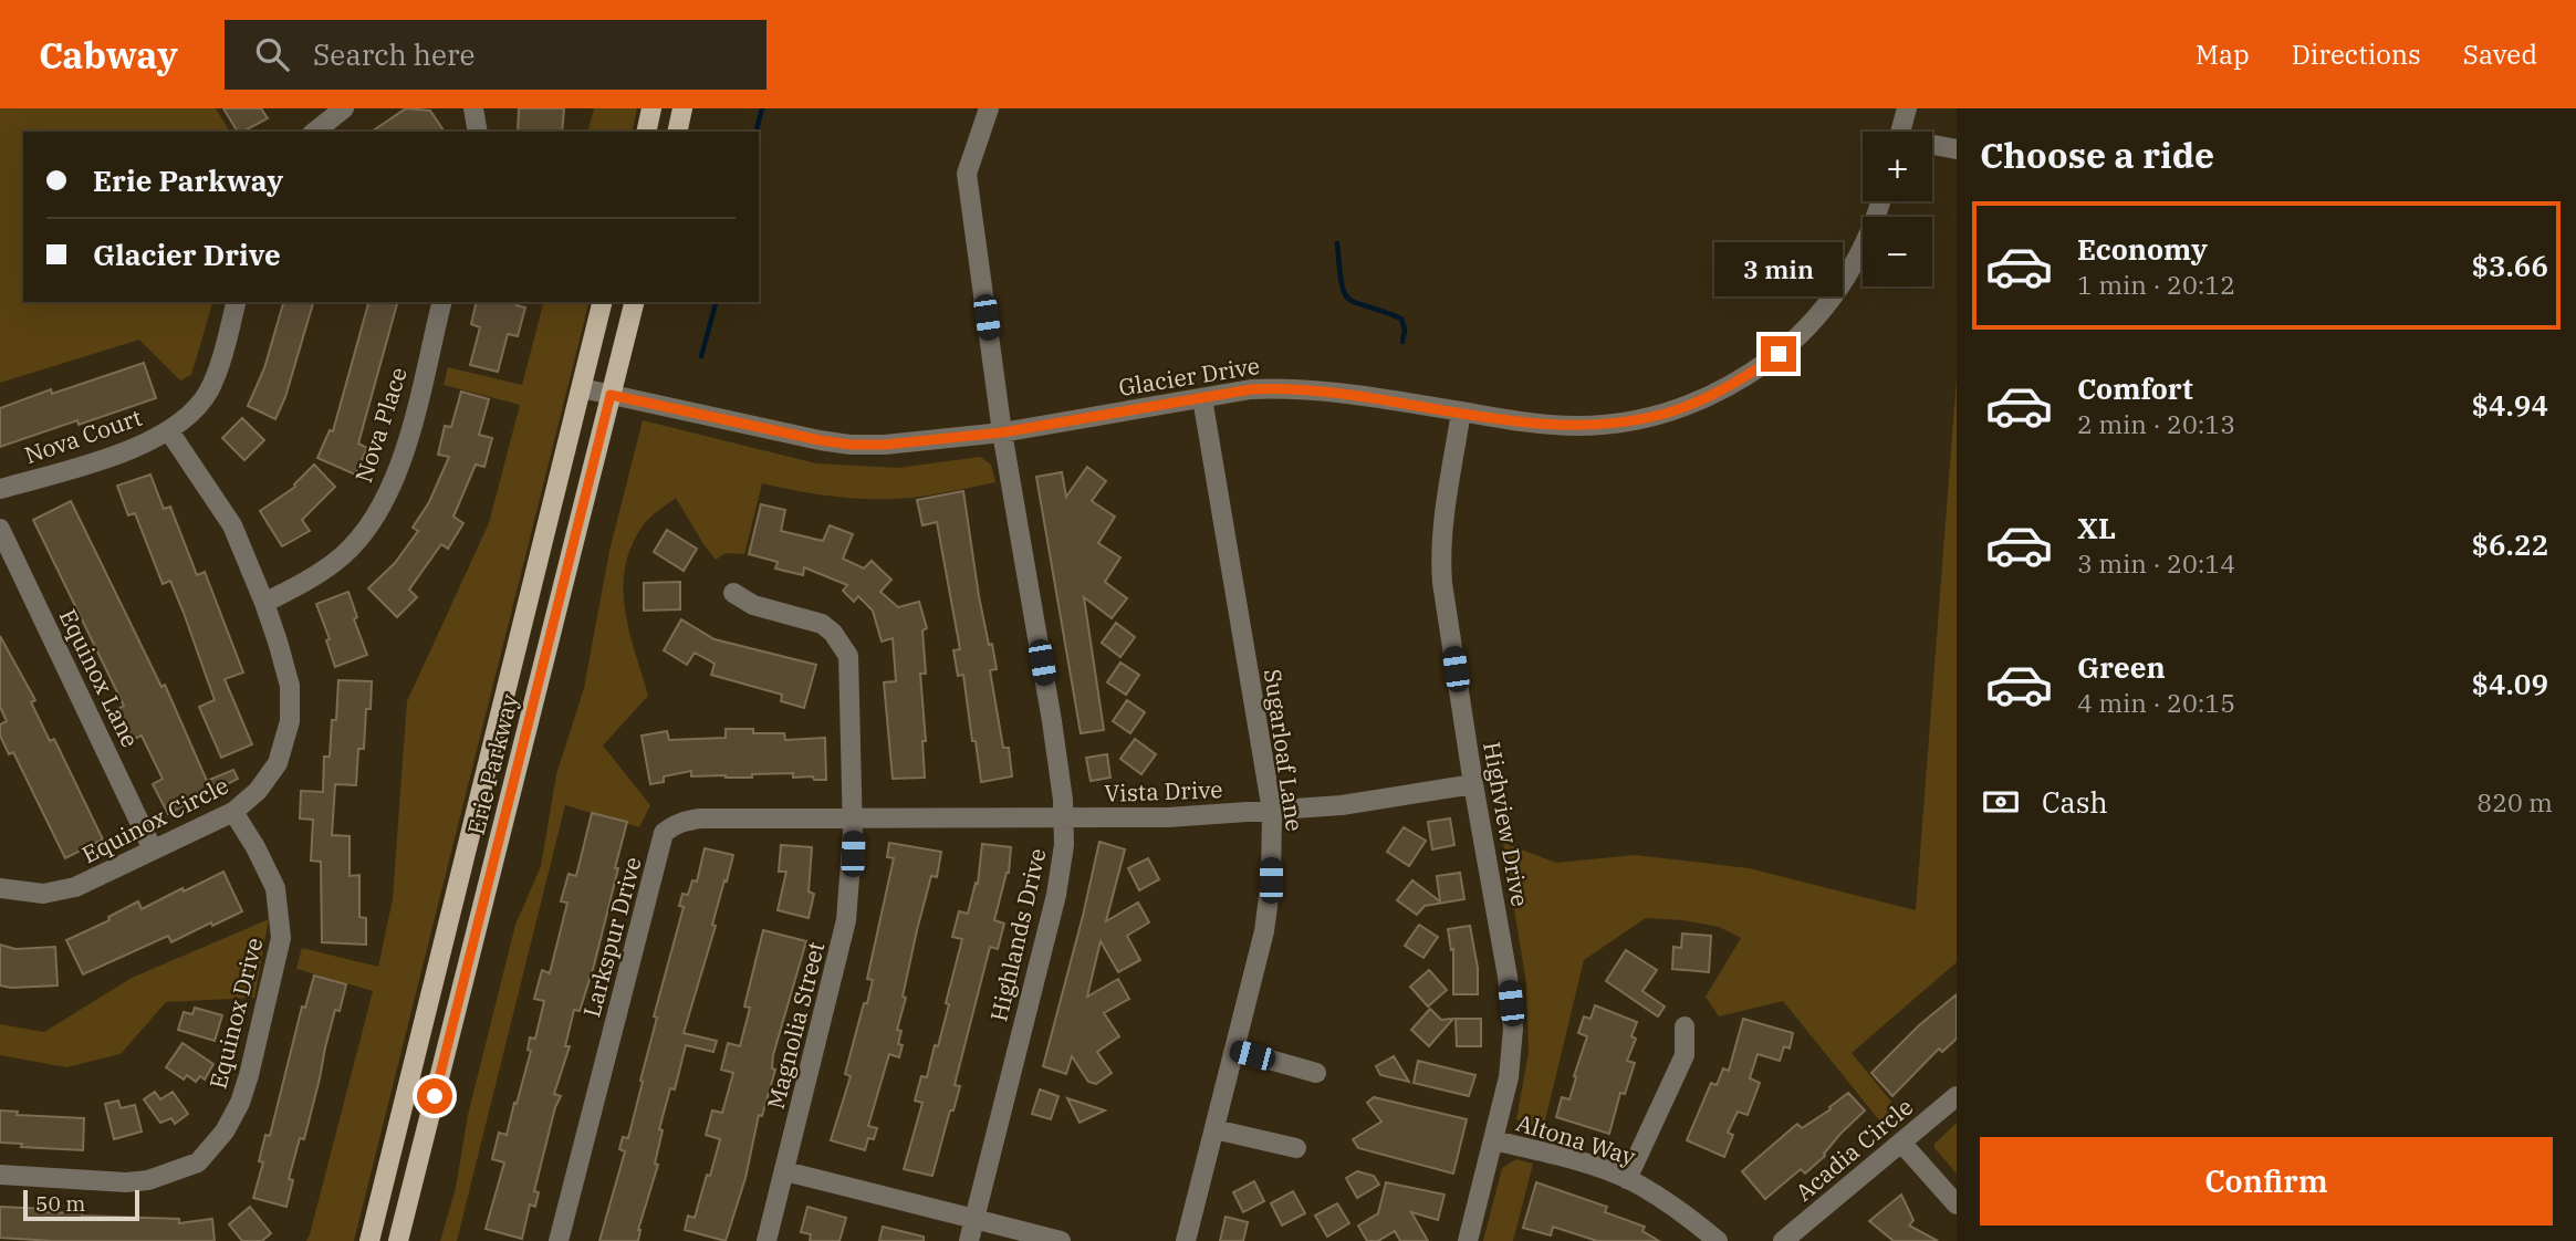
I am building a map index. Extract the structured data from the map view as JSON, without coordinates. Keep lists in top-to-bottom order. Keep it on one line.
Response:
{"streets":{"main road":["Erie Parkway"],"street":["Glacier Drive","Nova Place","Nova Court","Equinox Lane","Sugarloaf Lane","Vista Drive","Equinox Circle","Highview Drive","Highlands Drive","Larkspur Drive","Equinox Drive","Magnolia Street","Altona Way","Acadia Circle"]},"crossings":[["Glacier Drive","Sugarloaf Lane"],["Glacier Drive","Erie Parkway"],["Glacier Drive","Highview Drive"],["Glacier Drive","Highlands Drive"],["Nova Place","Equinox Circle"],["Nova Court","Equinox Circle"],["Equinox Lane","Equinox Circle"],["Sugarloaf Lane","Vista Drive"],["Vista Drive","Highview Drive"],["Vista Drive","Highlands Drive"],["Vista Drive","Larkspur Drive"],["Vista Drive","Magnolia Street"],["Equinox Circle","Equinox Drive"],["Highview Drive","Altona Way"],["Larkspur Drive","Magnolia Street"]],"scale_bar":"50 m","page":{"header":"Cabway","search":"Search here","nav":["Map","Directions","Saved"],"heading":"Choose a ride","map_buttons":["+","−"],"banner":["Erie Parkway","Glacier Drive"],"list":[{"name":"Economy","note":"1 min · 20:12","value":"$3.66"},{"name":"Comfort","note":"2 min · 20:13","value":"$4.94"},{"name":"XL","note":"3 min · 20:14","value":"$6.22"},{"name":"Green","note":"4 min · 20:15","value":"$4.09"}],"bubble":"3 min","pay":["Cash","820 m"],"buttons":"Confirm","scale":"50 m"}}
